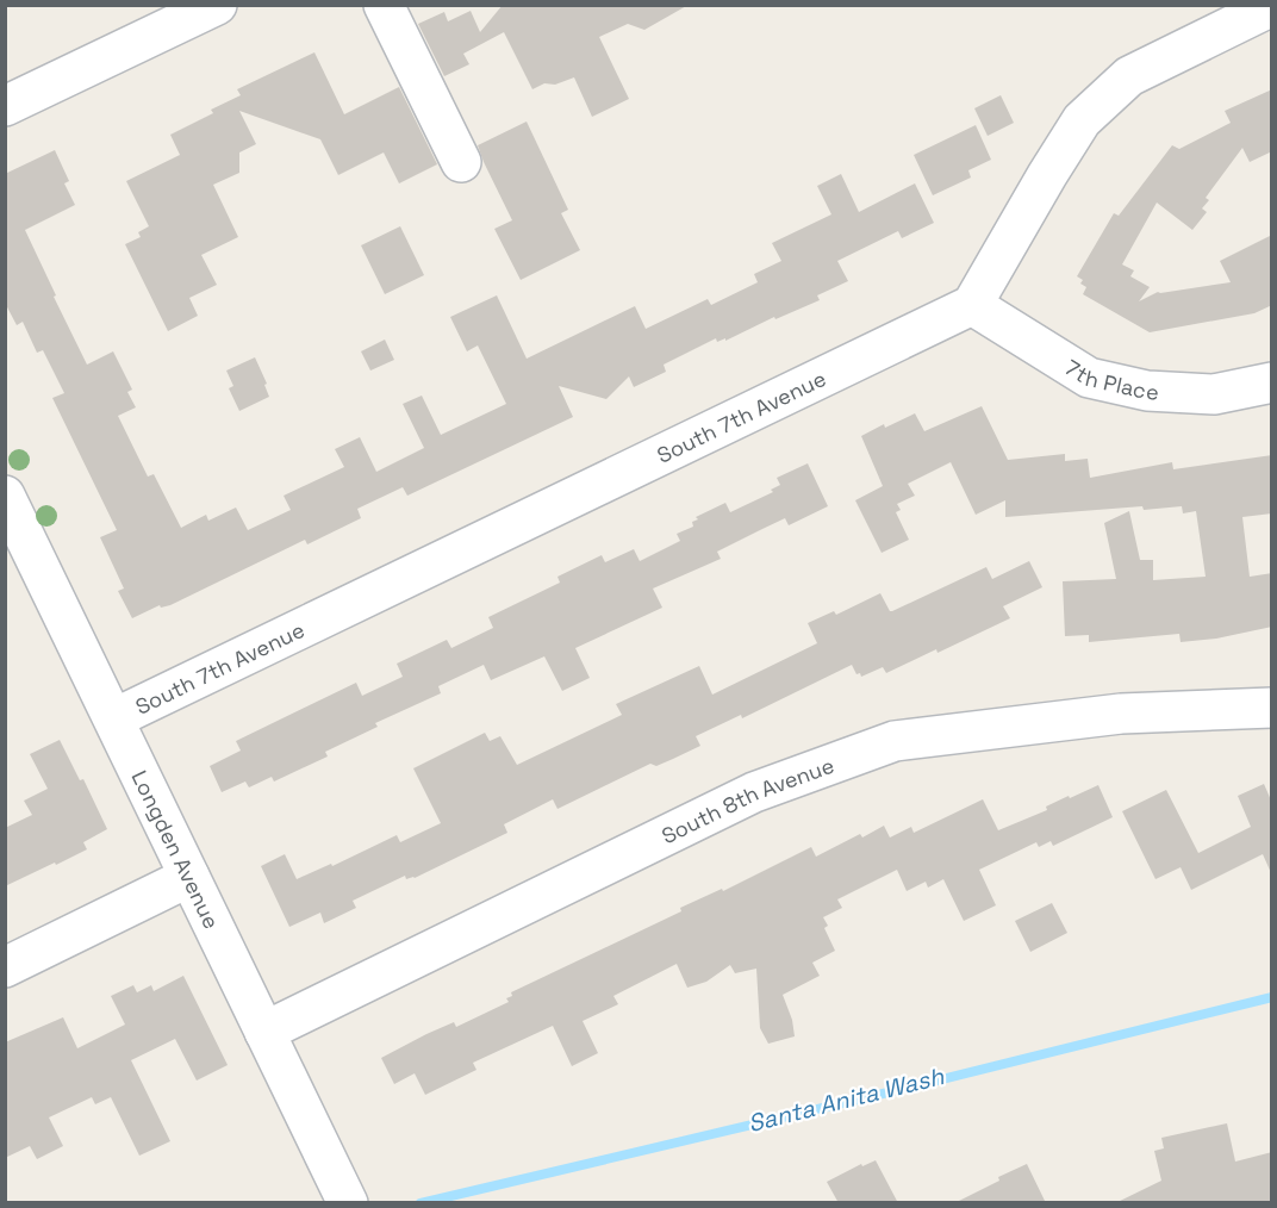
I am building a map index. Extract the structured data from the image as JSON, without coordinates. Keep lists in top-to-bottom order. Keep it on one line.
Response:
{"streets":{"street":["7th Place","South 7th Avenue","South 8th Avenue","Longden Avenue"]},"crossings":[["7th Place","South 7th Avenue"],["South 7th Avenue","Longden Avenue"],["South 8th Avenue","Longden Avenue"]],"water":["Santa Anita Wash"]}
